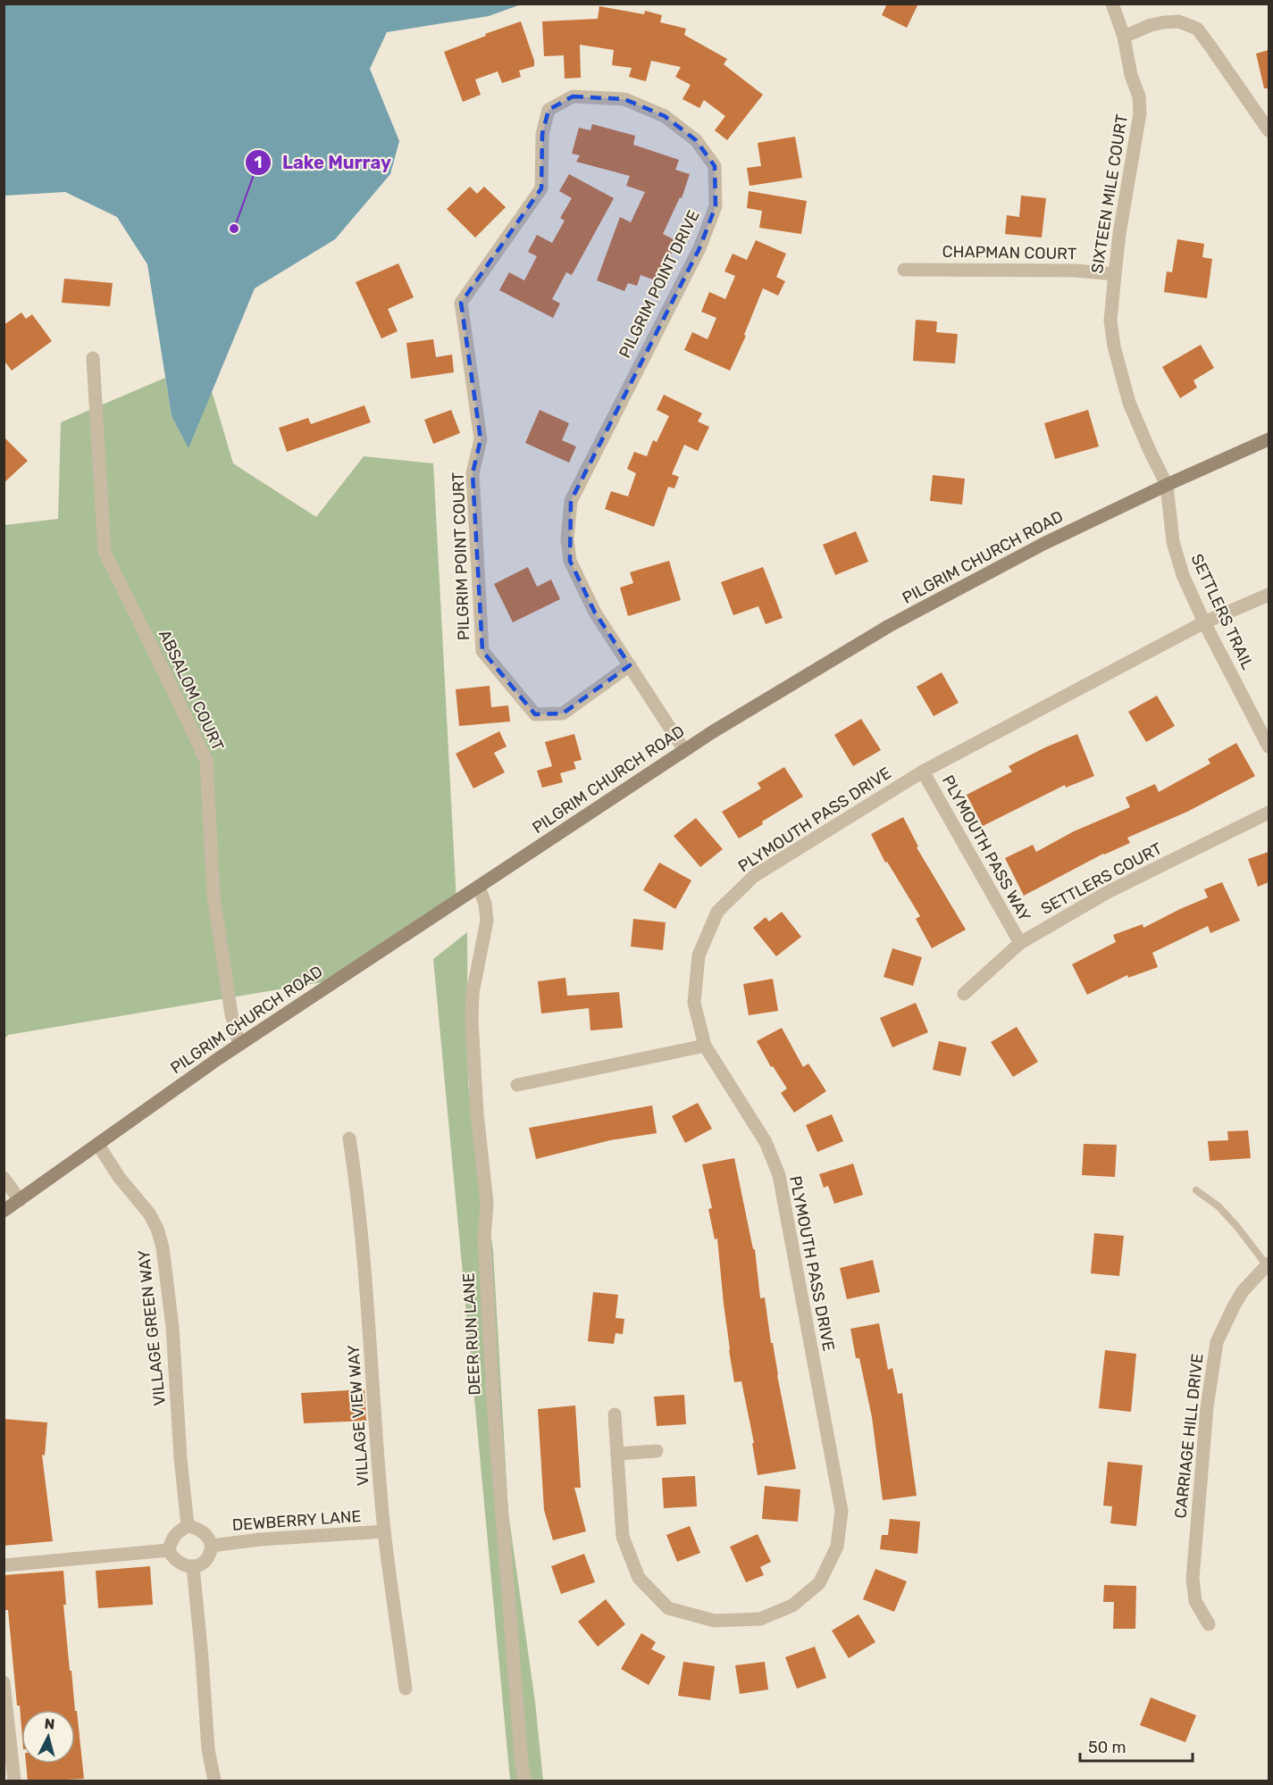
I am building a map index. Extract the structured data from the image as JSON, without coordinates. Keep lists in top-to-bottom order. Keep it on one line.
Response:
{"streets":{"street":["SIXTEEN MILE COURT","CHAPMAN COURT","PILGRIM POINT DRIVE","PILGRIM POINT COURT","PILGRIM CHURCH ROAD","SETTLERS TRAIL","ABSALOM COURT","PLYMOUTH PASS DRIVE","PLYMOUTH PASS WAY","SETTLERS COURT","VILLAGE GREEN WAY","DEER RUN LANE","VILLAGE VIEW WAY","CARRIAGE HILL DRIVE","DEWBERRY LANE"]},"crossings":[["SIXTEEN MILE COURT","CHAPMAN COURT"],["SIXTEEN MILE COURT","PILGRIM CHURCH ROAD"],["SIXTEEN MILE COURT","SETTLERS TRAIL"],["PILGRIM POINT DRIVE","PILGRIM POINT COURT"],["PILGRIM POINT DRIVE","PILGRIM CHURCH ROAD"],["PILGRIM CHURCH ROAD","SETTLERS TRAIL"],["PILGRIM CHURCH ROAD","ABSALOM COURT"],["PILGRIM CHURCH ROAD","VILLAGE GREEN WAY"],["PILGRIM CHURCH ROAD","DEER RUN LANE"],["SETTLERS TRAIL","PLYMOUTH PASS DRIVE"],["PLYMOUTH PASS DRIVE","PLYMOUTH PASS WAY"],["PLYMOUTH PASS WAY","SETTLERS COURT"],["VILLAGE GREEN WAY","DEWBERRY LANE"],["VILLAGE VIEW WAY","DEWBERRY LANE"]],"places":["Lake Murray"],"scale_bar":"50 m","north":"top"}
